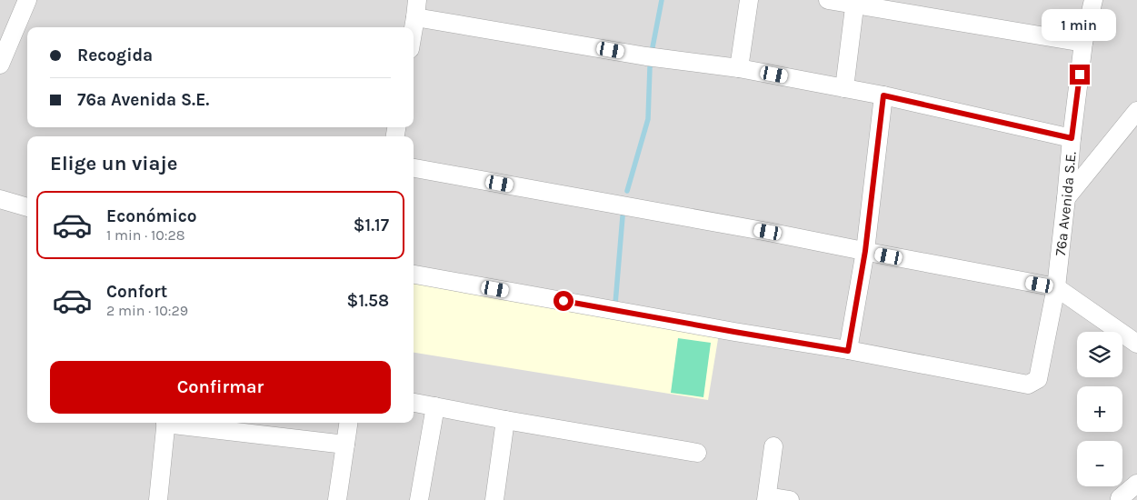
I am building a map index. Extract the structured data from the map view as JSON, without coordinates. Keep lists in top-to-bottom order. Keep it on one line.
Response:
{"streets":{"street":["76a Avenida S.E."]},"page":{"bubble":"1 min","banner":["Recogida","76a Avenida S.E."],"heading":"Elige un viaje","list":[{"name":"Económico","note":"1 min · 10:28","value":"$1.17"},{"name":"Confort","note":"2 min · 10:29","value":"$1.58"}],"map_buttons":["+","−"],"buttons":"Confirmar"}}
